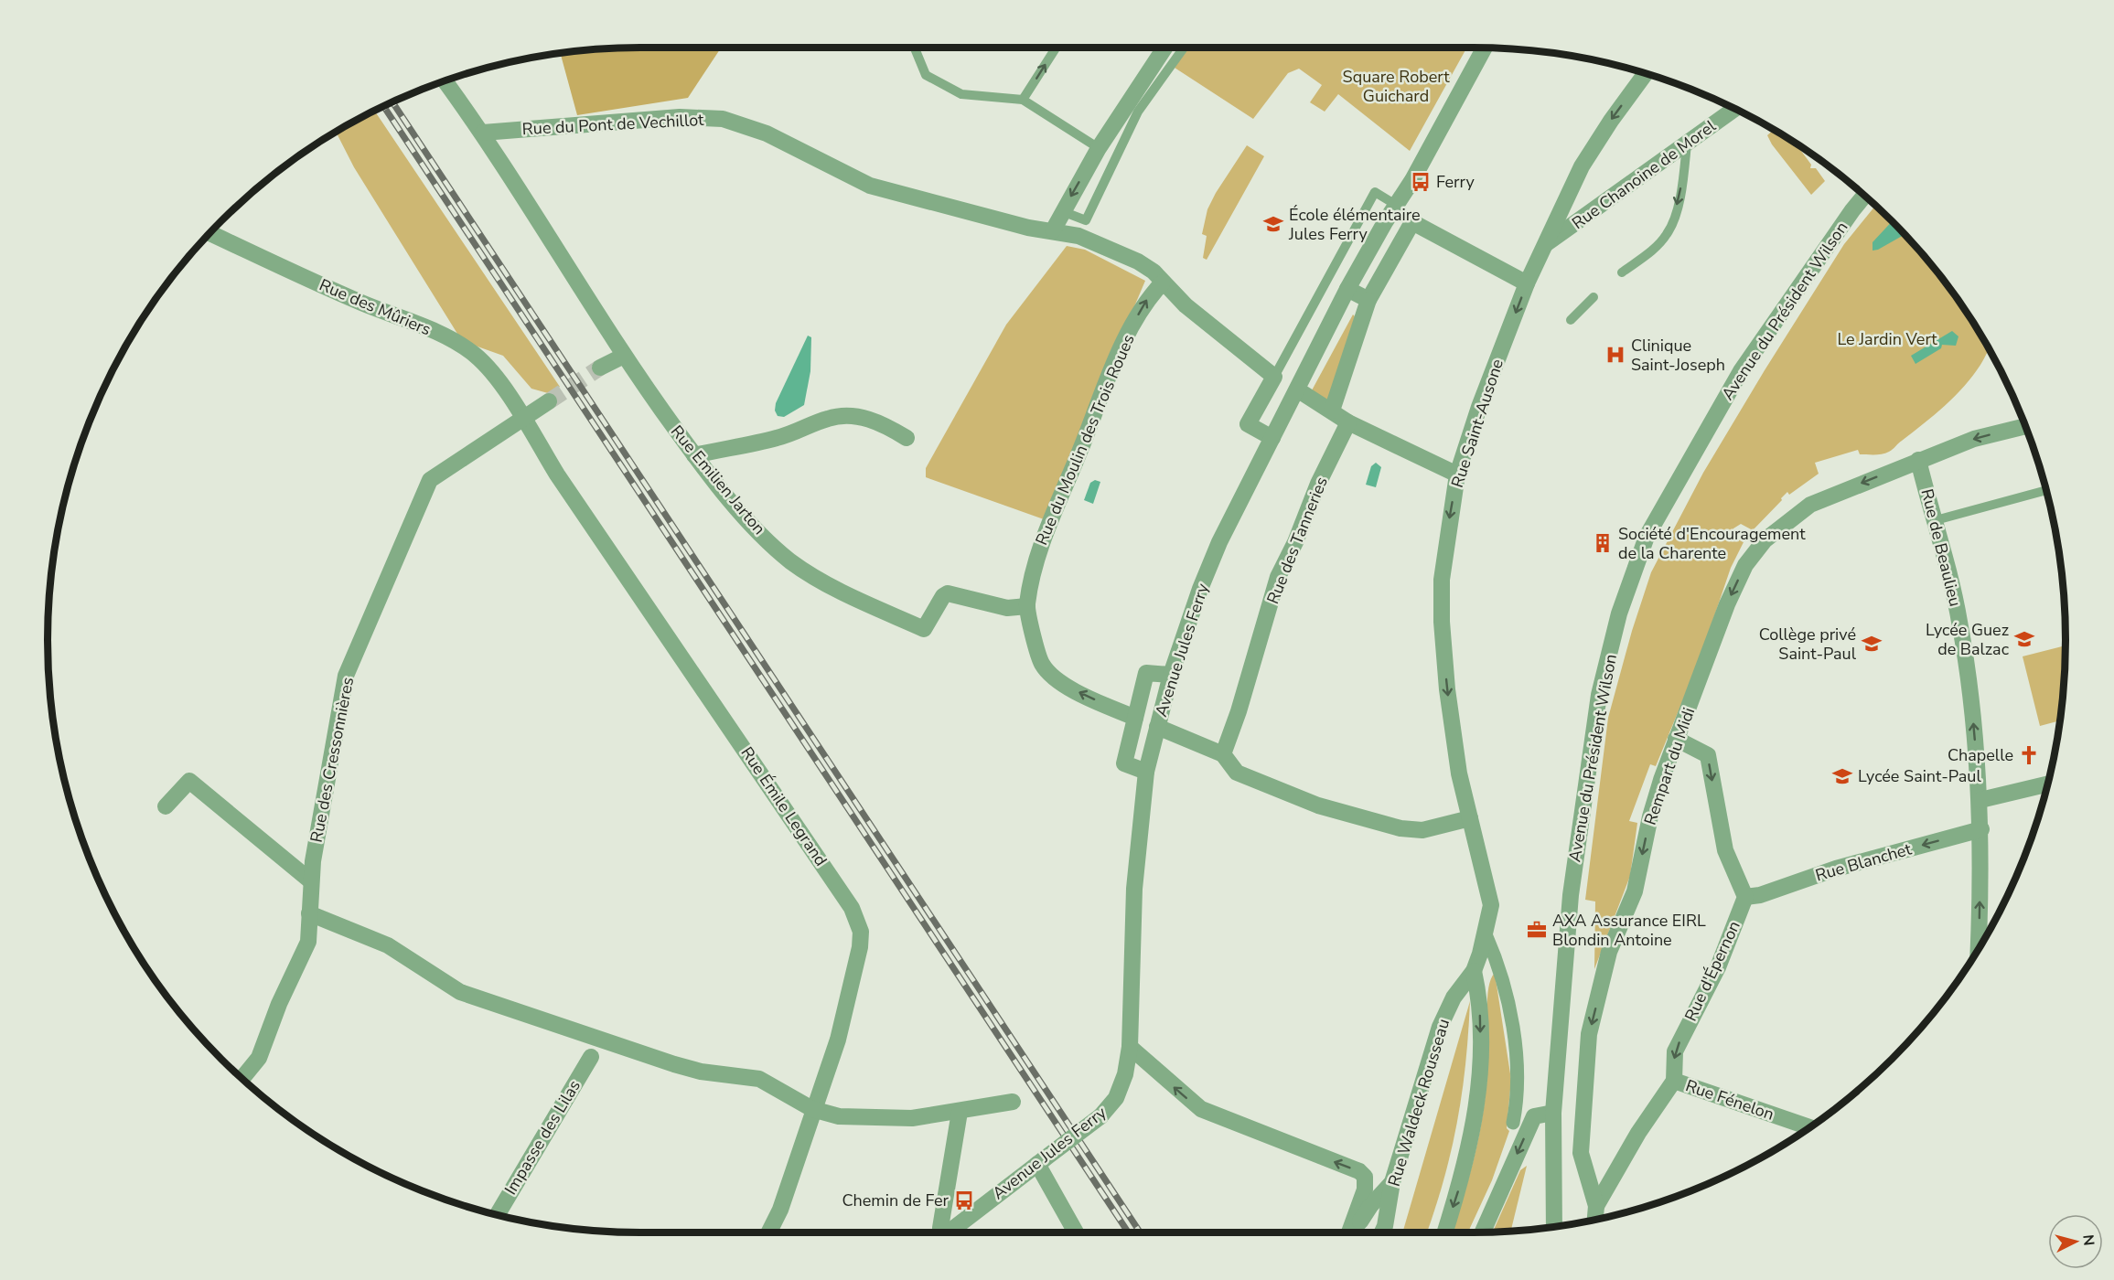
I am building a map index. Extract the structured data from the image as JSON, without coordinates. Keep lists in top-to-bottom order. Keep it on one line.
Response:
{"streets":{"street":["Rue du Pont de Vechillot","Rue Chanoine de Morel","Rue des Mûriers","Avenue du Président Wilson","Rue Saint-Ausone","Rue du Moulin des Trois Roues","Rue Emilien Jarton","Rue des Tanneries","Rue de Beaulieu","Avenue Jules Ferry","Rue des Cressonnières","Rempart du Midi","Rue Émile Legrand","Rue Blanchet","Rue d'Épernon","Rue Fénelon","Rue Waldeck Rousseau","Impasse des Lilas"]},"crossings":[["Rue du Pont de Vechillot","Rue du Moulin des Trois Roues"],["Rue du Pont de Vechillot","Rue Emilien Jarton"],["Rue Chanoine de Morel","Rue Saint-Ausone"],["Rue des Mûriers","Rue des Cressonnières"],["Rue des Mûriers","Rue Émile Legrand"],["Rue Saint-Ausone","Rue Waldeck Rousseau"],["Rue du Moulin des Trois Roues","Rue Emilien Jarton"],["Rue de Beaulieu","Rempart du Midi"],["Rue de Beaulieu","Rue Blanchet"],["Rue des Cressonnières","Rue Émile Legrand"],["Rue Blanchet","Rue d'Épernon"],["Rue d'Épernon","Rue Fénelon"]],"one_way":["Rue Saint-Ausone","Rue du Moulin des Trois Roues","Rue de Beaulieu","Rue Blanchet","Rue d'Épernon"],"parks":["Square Robert Guichard","Le Jardin Vert"],"places":{"bus stop":["Ferry","Chemin de Fer"],"school or university":["École élémentaire Jules Ferry","Lycée Guez de Balzac","Collège privé Saint-Paul","Lycée Saint-Paul"],"hospital":["Clinique Saint-Joseph"],"building":["Société d'Encouragement de la Charente"],"church":["Chapelle"],"office":["AXA Assurance EIRL Blondin Antoine"]},"north":"right"}
